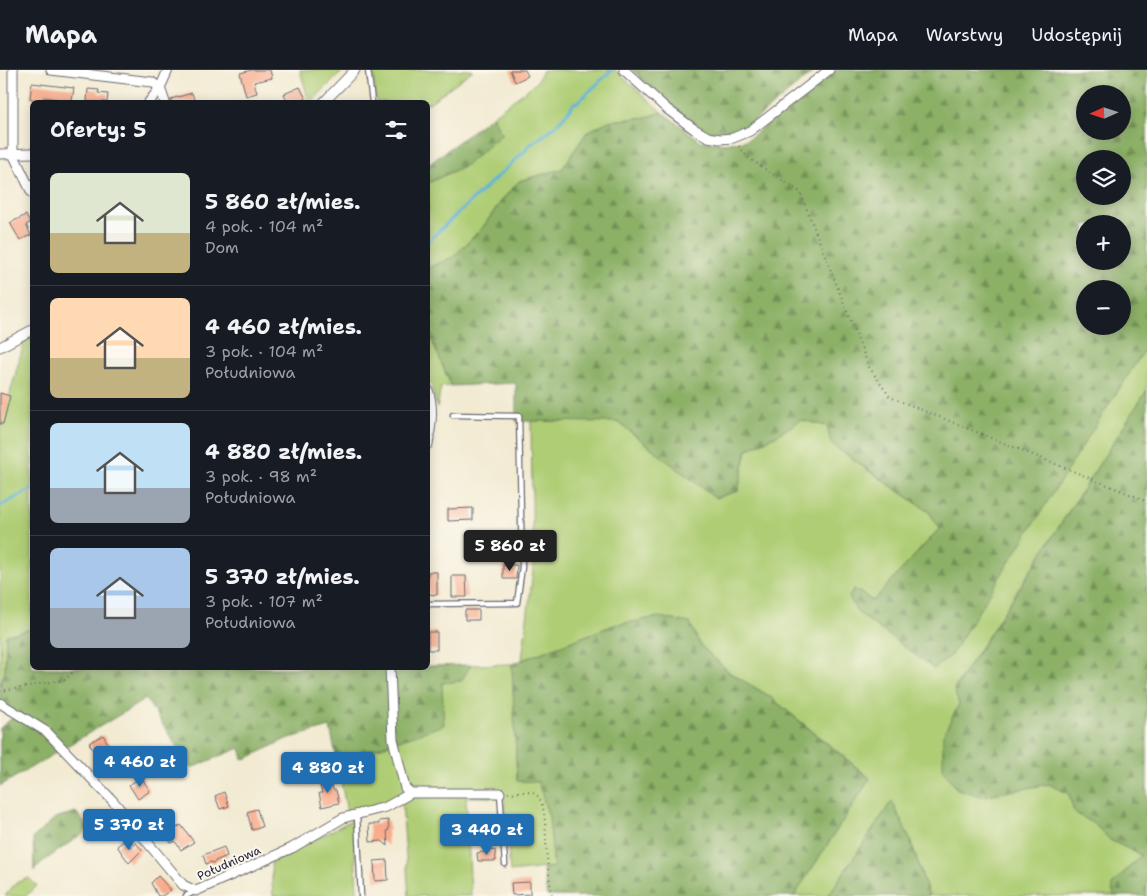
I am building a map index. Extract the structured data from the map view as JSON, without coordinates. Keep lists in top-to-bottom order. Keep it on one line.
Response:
{"streets":{"street":["Południowa"]},"north":"left","page":{"header":"Mapa","nav":["Mapa","Warstwy","Udostępnij"],"map_buttons":["+","−"],"heading":"Oferty: 5","list":[{"name":"5 860 zł/mies.","note":"4 pok. · 104 m² · Dom"},{"name":"4 460 zł/mies.","note":"3 pok. · 104 m² · Południowa"},{"name":"4 880 zł/mies.","note":"3 pok. · 98 m² · Południowa"},{"name":"5 370 zł/mies.","note":"3 pok. · 107 m² · Południowa"}],"price":["5 860 zł","4 460 zł","4 880 zł","5 370 zł","3 440 zł"]}}
